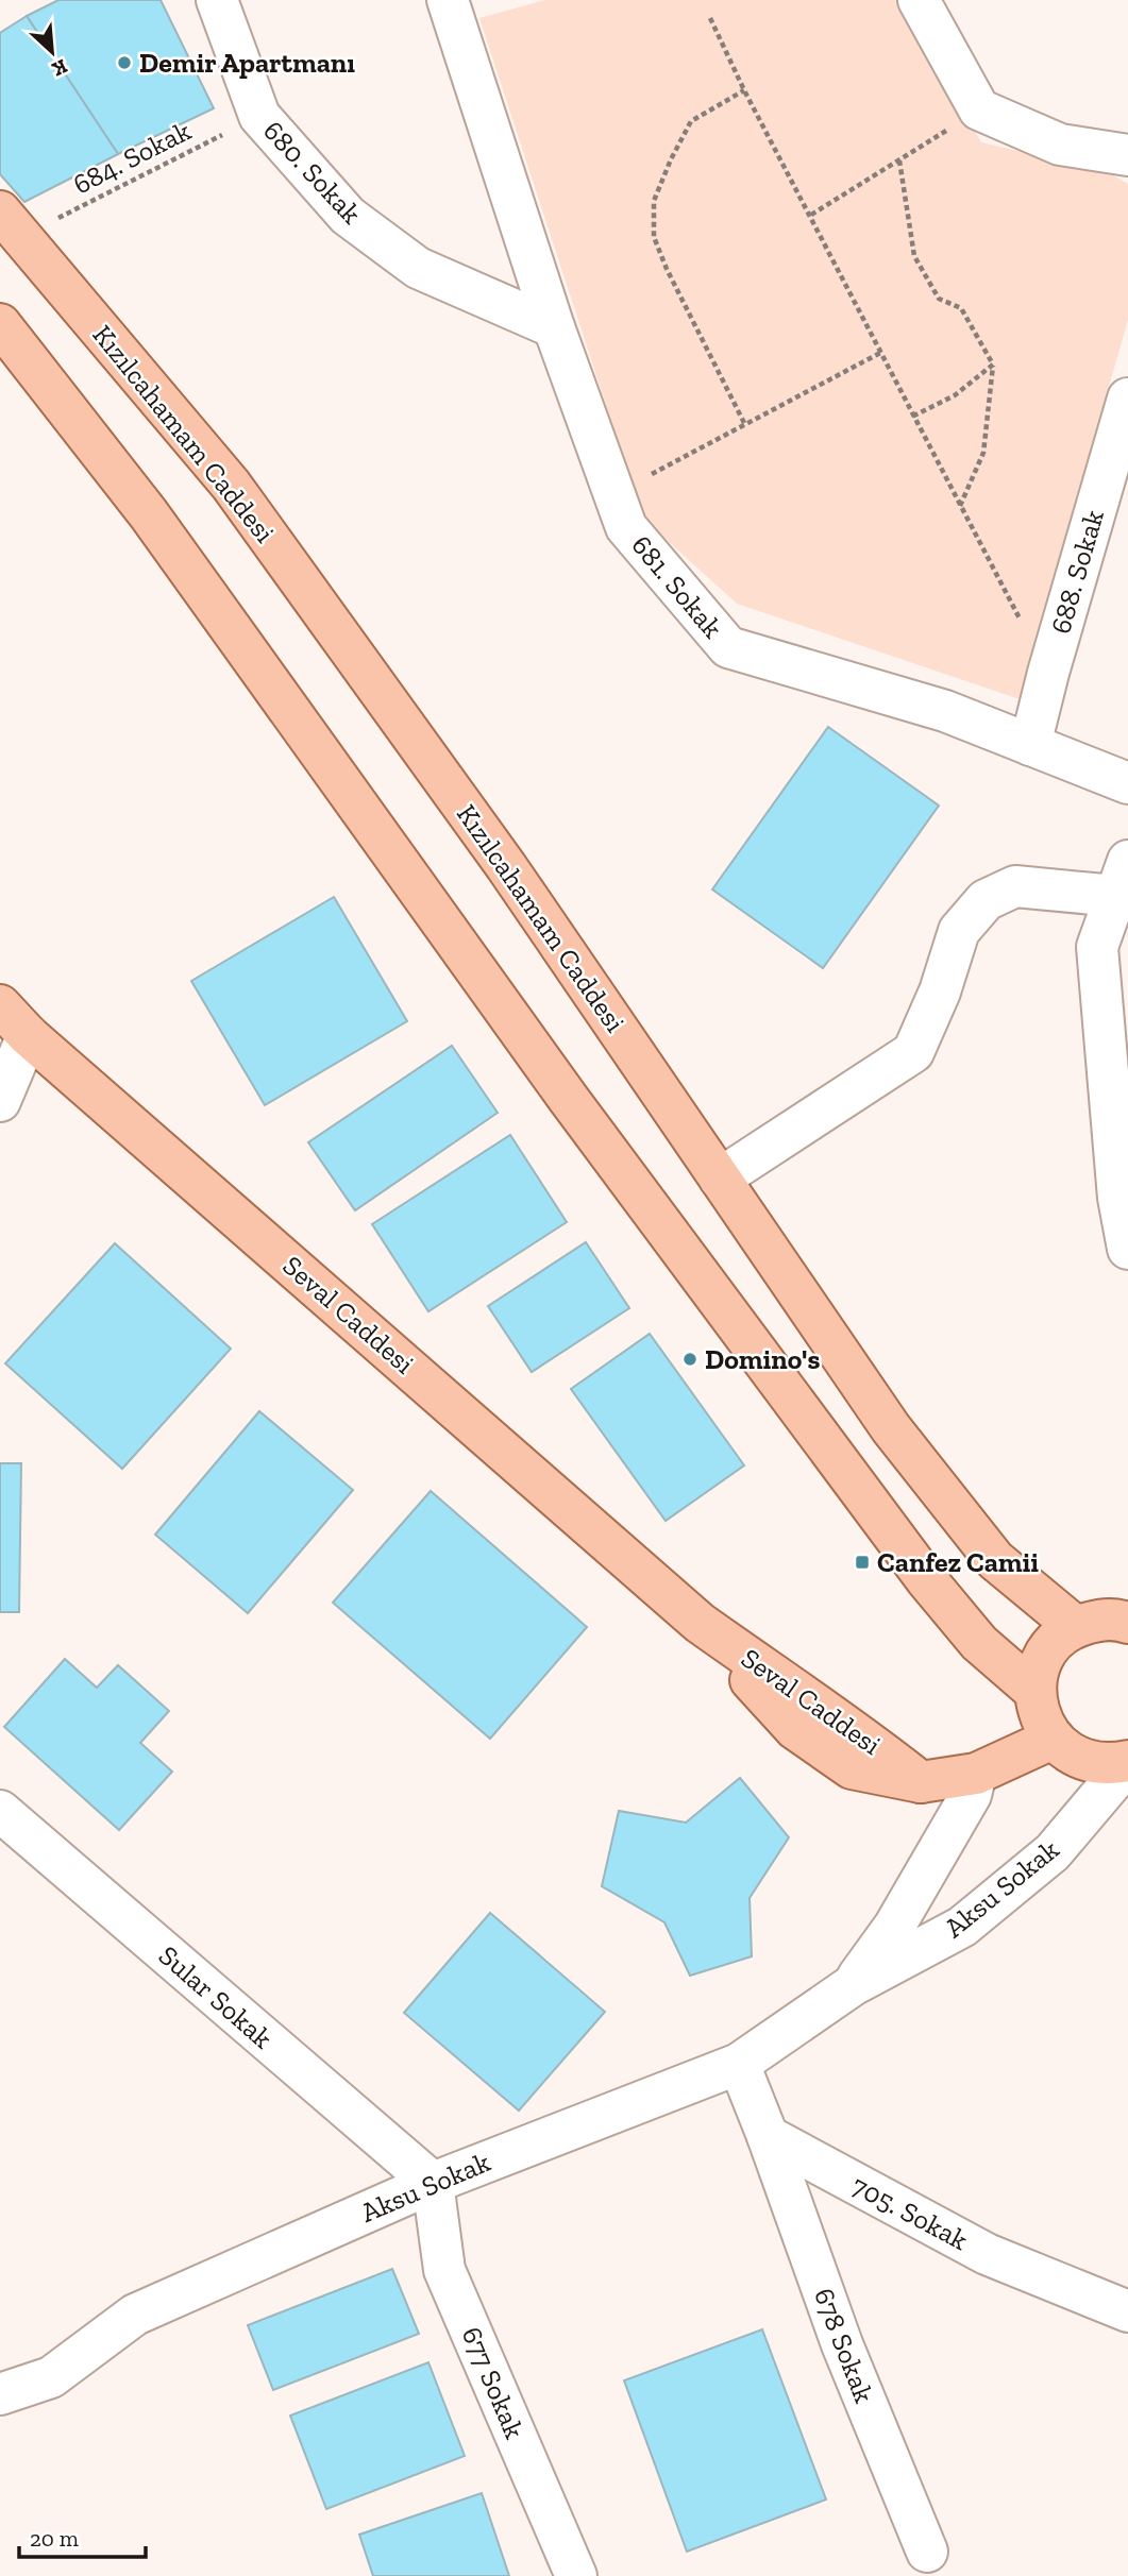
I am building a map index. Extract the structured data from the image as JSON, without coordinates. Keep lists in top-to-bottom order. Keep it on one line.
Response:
{"streets":{"main road":["Kızılcahamam Caddesi","Seval Caddesi"],"street":["680. Sokak","688. Sokak","681. Sokak","Aksu Sokak","Sular Sokak","705. Sokak","678 Sokak","677 Sokak"],"path":["684. Sokak"]},"crossings":[["684. Sokak","680. Sokak"],["684. Sokak","Kızılcahamam Caddesi"],["680. Sokak","681. Sokak"],["688. Sokak","681. Sokak"],["Seval Caddesi","Aksu Sokak"],["Aksu Sokak","Sular Sokak"],["Aksu Sokak","677 Sokak"],["Sular Sokak","677 Sokak"],["705. Sokak","678 Sokak"]],"places":{"other":["Demir Apartmanı","Domino's"],"transit":["Canfez Camii"]},"scale_bar":"20 m","north":"bottom right"}
